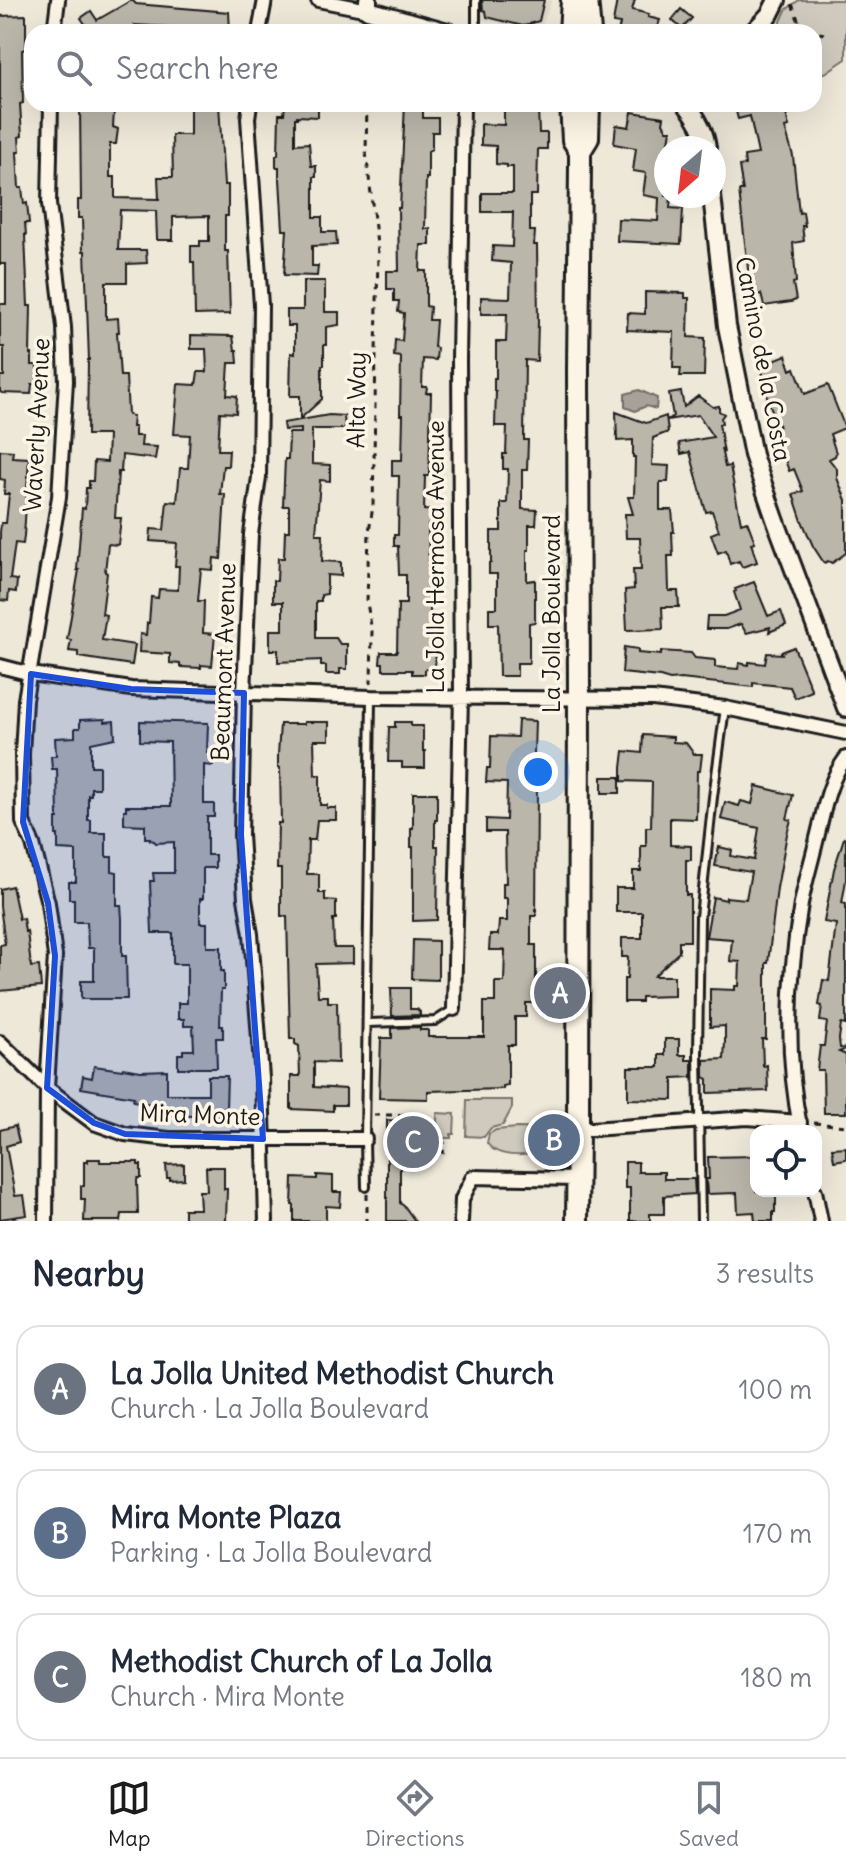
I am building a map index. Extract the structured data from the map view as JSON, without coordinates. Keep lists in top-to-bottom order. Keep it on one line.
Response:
{"streets":{"main road":["La Jolla Boulevard"],"street":["Camino de la Costa","Waverly Avenue","La Jolla Hermosa Avenue","Beaumont Avenue","Mira Monte"],"path":["Alta Way"]},"crossings":[["Waverly Avenue","Mira Monte"],["Beaumont Avenue","Mira Monte"]],"north":"bottom left","page":{"search":"Search here","pins":["A","B","C"],"heading":["Nearby","3 results"],"list":[{"mark":"A","name":"La Jolla United Methodist Church","note":"Church · La Jolla Boulevard","value":"100 m"},{"mark":"B","name":"Mira Monte Plaza","note":"Parking · La Jolla Boulevard","value":"170 m"},{"mark":"C","name":"Methodist Church of La Jolla","note":"Church · Mira Monte","value":"180 m"}],"nav":["Map","Directions","Saved"]}}
